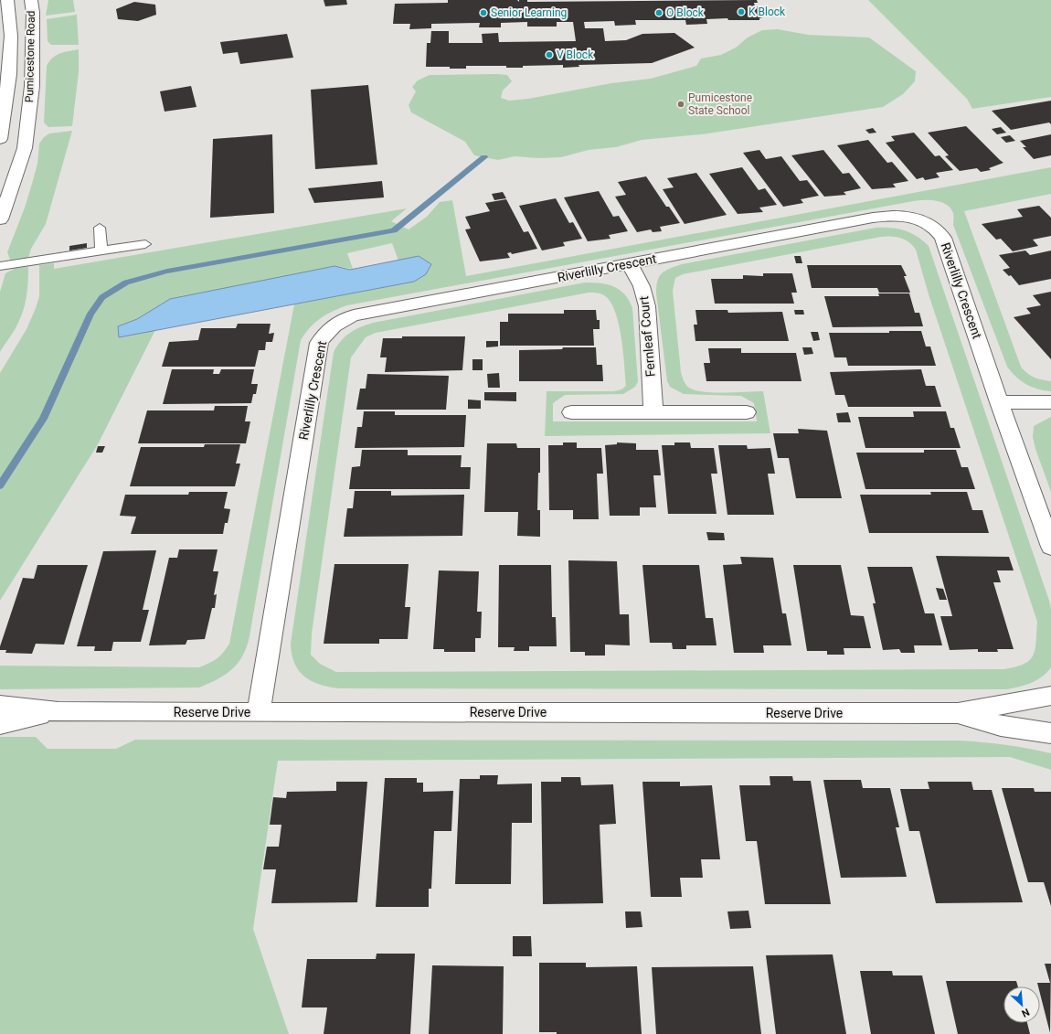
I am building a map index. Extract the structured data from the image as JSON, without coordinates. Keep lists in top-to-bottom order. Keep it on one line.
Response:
{"streets":{"street":["Pumicestone Road","Riverlilly Crescent","Fernleaf Court","Reserve Drive"]},"crossings":[["Riverlilly Crescent","Fernleaf Court"],["Riverlilly Crescent","Reserve Drive"]],"places":["K Block","Senior Learning","O Block","V Block","Pumicestone State School"],"north":"bottom right"}
